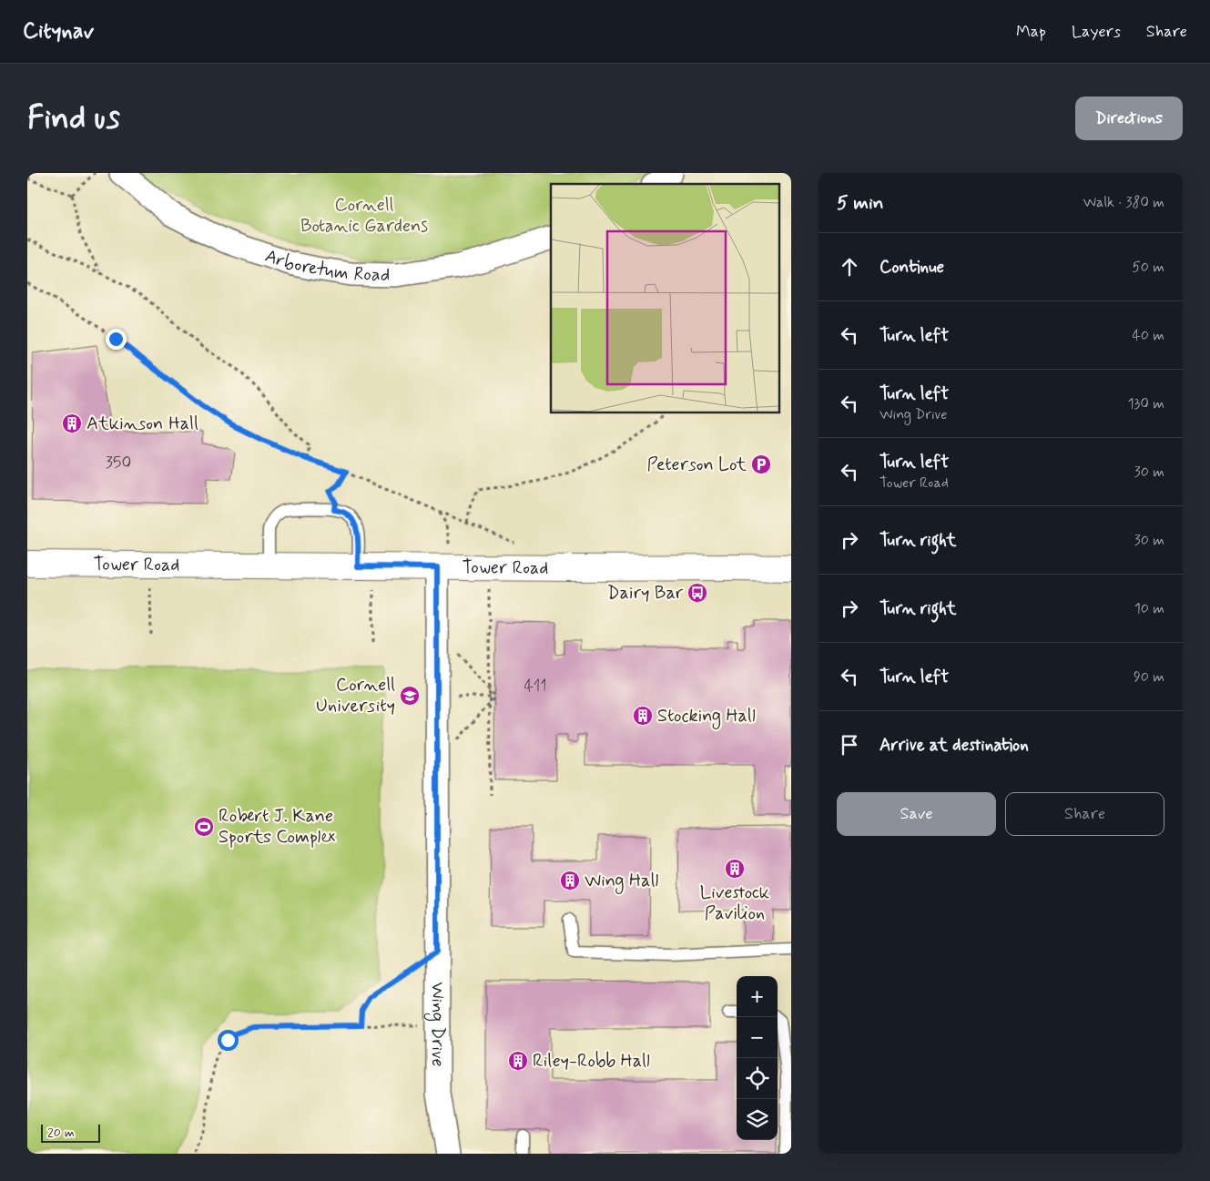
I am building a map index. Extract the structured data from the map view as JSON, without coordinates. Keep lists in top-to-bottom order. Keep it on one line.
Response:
{"streets":{"street":["Arboretum Road","Tower Road","Wing Drive"]},"crossings":[["Tower Road","Wing Drive"]],"parks":["Cornell Botanic Gardens"],"places":{"building":["Atkinson Hall","Stocking Hall","Livestock Pavilion","Wing Hall","Riley-Robb Hall"],"parking":["Peterson Lot"],"bus stop":["Dairy Bar"],"school or university":["Cornell University"],"sports":["Robert J. Kane Sports Complex"]},"house_numbers":["350","411"],"scale_bar":"20 m","page":{"header":"Citynav","nav":["Map","Layers","Share"],"buttons":["Directions",["Save","Share"]],"title":"Find us","heading":["5 min","Walk · 380 m"],"list":[["Continue","50 m"],["Turn left","40 m"],["Turn left","Wing Drive","130 m"],["Turn left","Tower Road","30 m"],["Turn right","30 m"],["Turn right","10 m"],["Turn left","90 m"],"Arrive at destination"],"map_buttons":["+","−"],"scale":"20 m"}}
